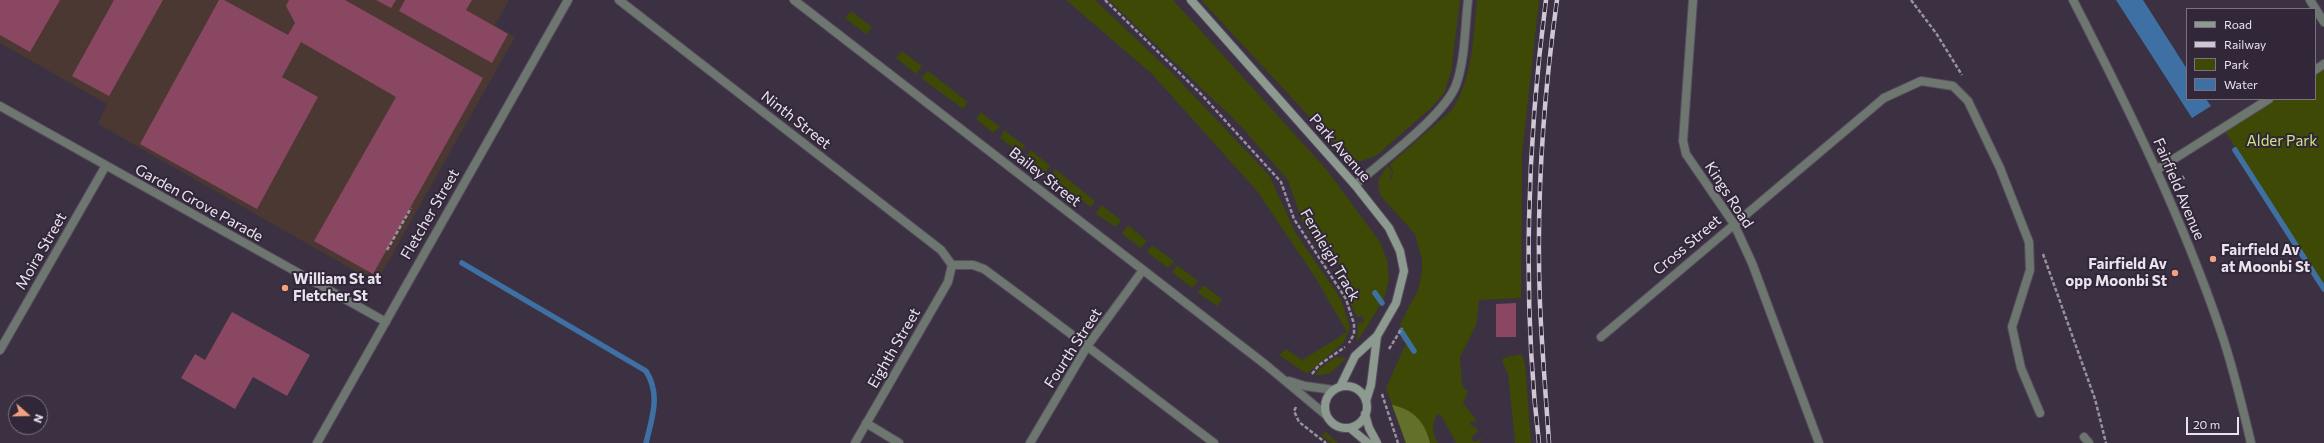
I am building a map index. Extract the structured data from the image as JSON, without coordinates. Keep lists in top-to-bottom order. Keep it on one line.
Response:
{"streets":{"main road":["Park Avenue"],"street":["Ninth Street","Bailey Street","Fairfield Avenue","Kings Road","Garden Grove Parade","Fletcher Street","Cross Street","Moira Street","Eighth Street","Fourth Street"],"path":["Fernleigh Track"]},"crossings":[["Ninth Street","Eighth Street"],["Park Avenue","Bailey Street"],["Bailey Street","Fourth Street"],["Kings Road","Cross Street"],["Garden Grove Parade","Fletcher Street"],["Garden Grove Parade","Moira Street"]],"parks":["Alder Park"],"places":["Fairfield Av at Moonbi St","Fairfield Av opp Moonbi St","William St at Fletcher St"],"legend":["Road","Railway","Park","Water"],"scale_bar":"20 m","north":"right"}
